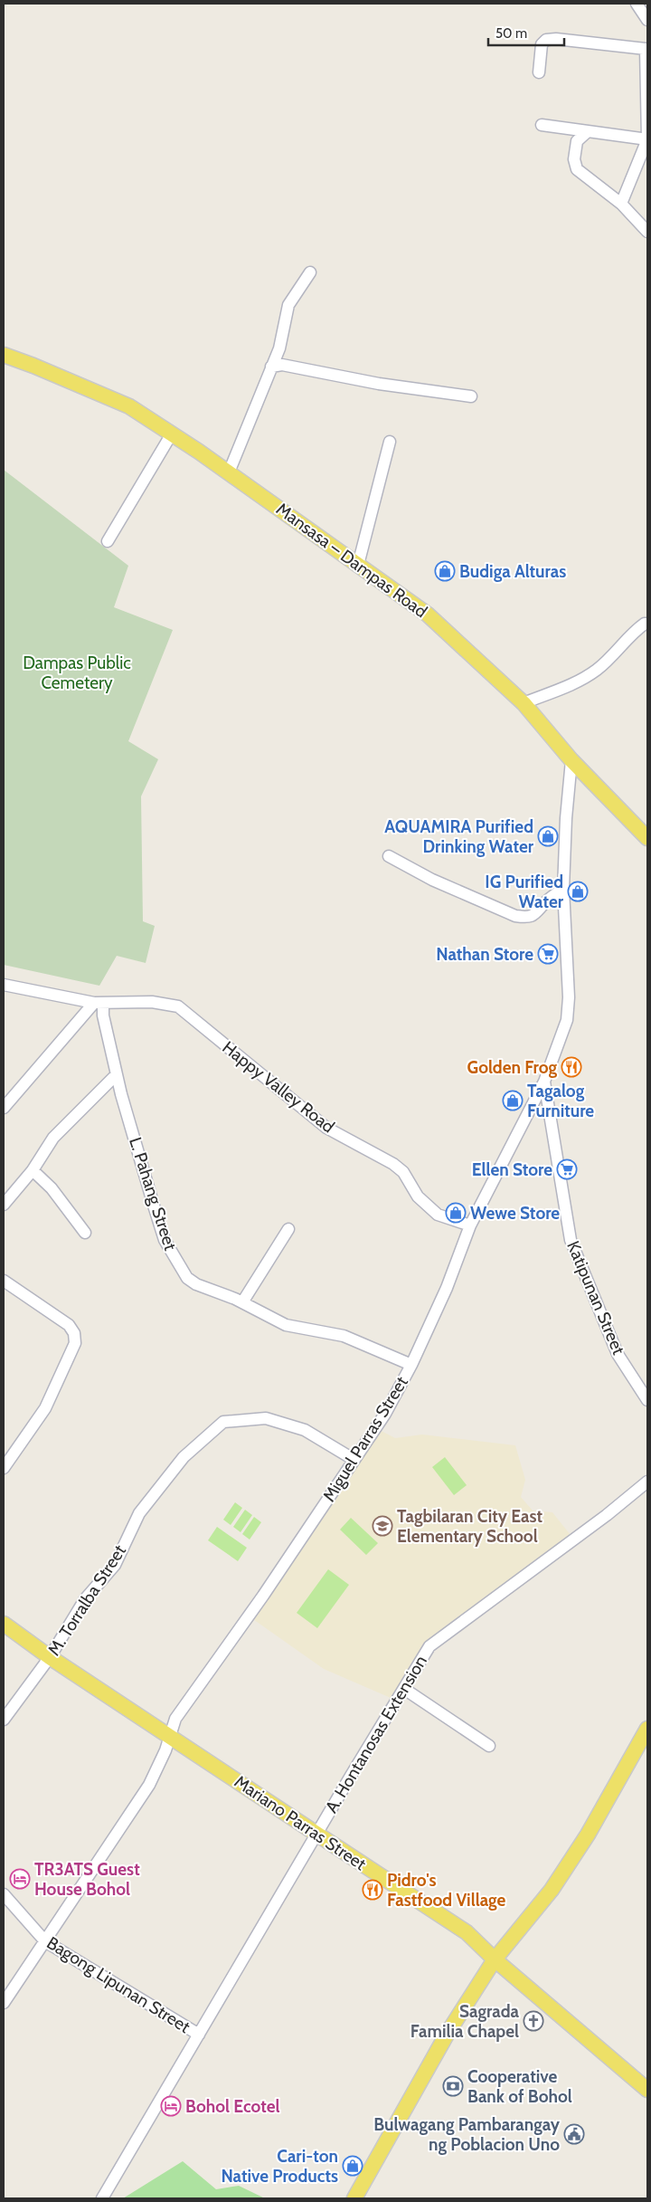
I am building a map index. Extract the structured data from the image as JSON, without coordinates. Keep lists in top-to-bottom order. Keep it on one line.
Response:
{"streets":{"main road":["Mansasa – Dampas Road","Mariano Parras Street"],"street":["Happy Valley Road","L. Pahang Street","Katipunan Street","Miguel Parras Street","M. Torralba Street","A. Hontanosas Extension","Bagong Lipunan Street"]},"crossings":[["Mansasa – Dampas Road","Miguel Parras Street"],["Happy Valley Road","L. Pahang Street"],["Happy Valley Road","Miguel Parras Street"],["L. Pahang Street","Miguel Parras Street"],["Katipunan Street","Miguel Parras Street"],["Miguel Parras Street","M. Torralba Street"],["Miguel Parras Street","Mariano Parras Street"],["Miguel Parras Street","Bagong Lipunan Street"],["M. Torralba Street","Mariano Parras Street"],["A. Hontanosas Extension","Mariano Parras Street"],["A. Hontanosas Extension","Bagong Lipunan Street"]],"parks":["Dampas Public Cemetery"],"places":{"shop":["Budiga Alturas","AQUAMIRA Purified Drinking Water","IG Purified Water","Tagalog Furniture","Wewe Store","Cari-ton Native Products"],"supermarket":["Nathan Store","Ellen Store"],"restaurant":["Golden Frog","Pidro's Fastfood Village"],"school or university":["Tagbilaran City East Elementary School"],"hotel":["TR3ATS Guest House Bohol","Bohol Ecotel"],"church":["Sagrada Familia Chapel"],"bank":["Cooperative Bank of Bohol"],"public building":["Bulwagang Pambarangay ng Poblacion Uno"]},"scale_bar":"50 m"}
